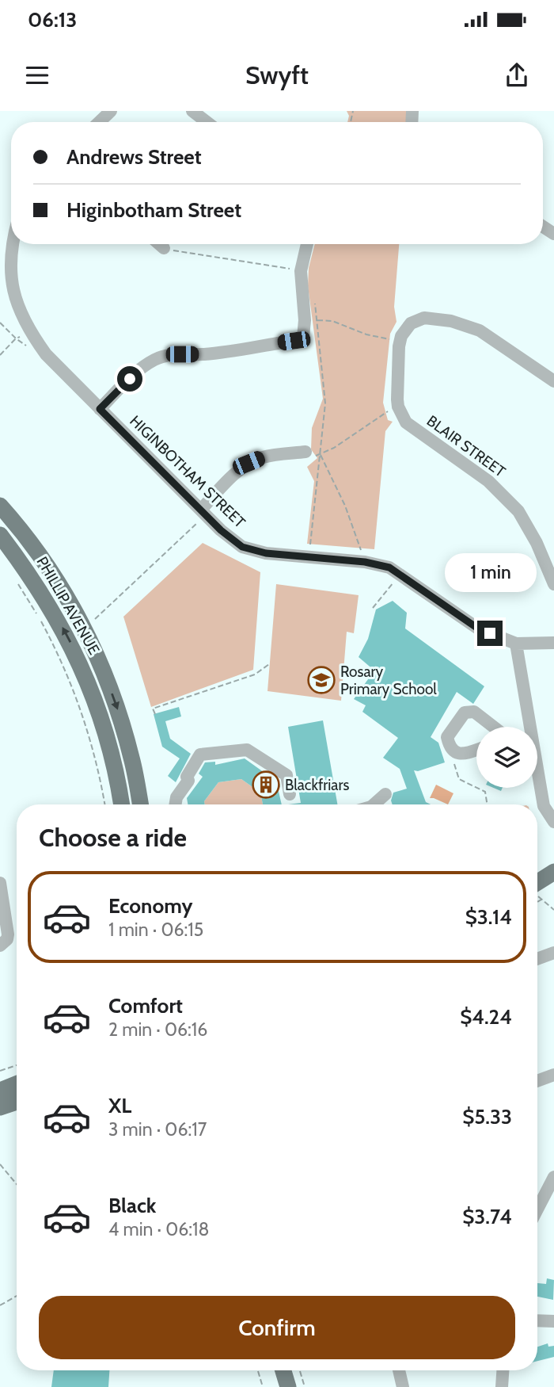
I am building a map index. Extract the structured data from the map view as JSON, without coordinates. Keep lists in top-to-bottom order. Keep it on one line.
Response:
{"streets":{"main road":["PHILLIP AVENUE"],"street":["BLAIR STREET","HIGINBOTHAM STREET"]},"places":{"school or university":["Rosary Primary School"],"building":["Blackfriars"]},"page":{"status":"06:13","header":"Swyft","banner":["Andrews Street","Higinbotham Street"],"bubble":"1 min","heading":"Choose a ride","list":[{"name":"Economy","note":"1 min · 06:15","value":"$3.14"},{"name":"Comfort","note":"2 min · 06:16","value":"$4.24"},{"name":"XL","note":"3 min · 06:17","value":"$5.33"},{"name":"Black","note":"4 min · 06:18","value":"$3.74"}],"buttons":"Confirm"}}
